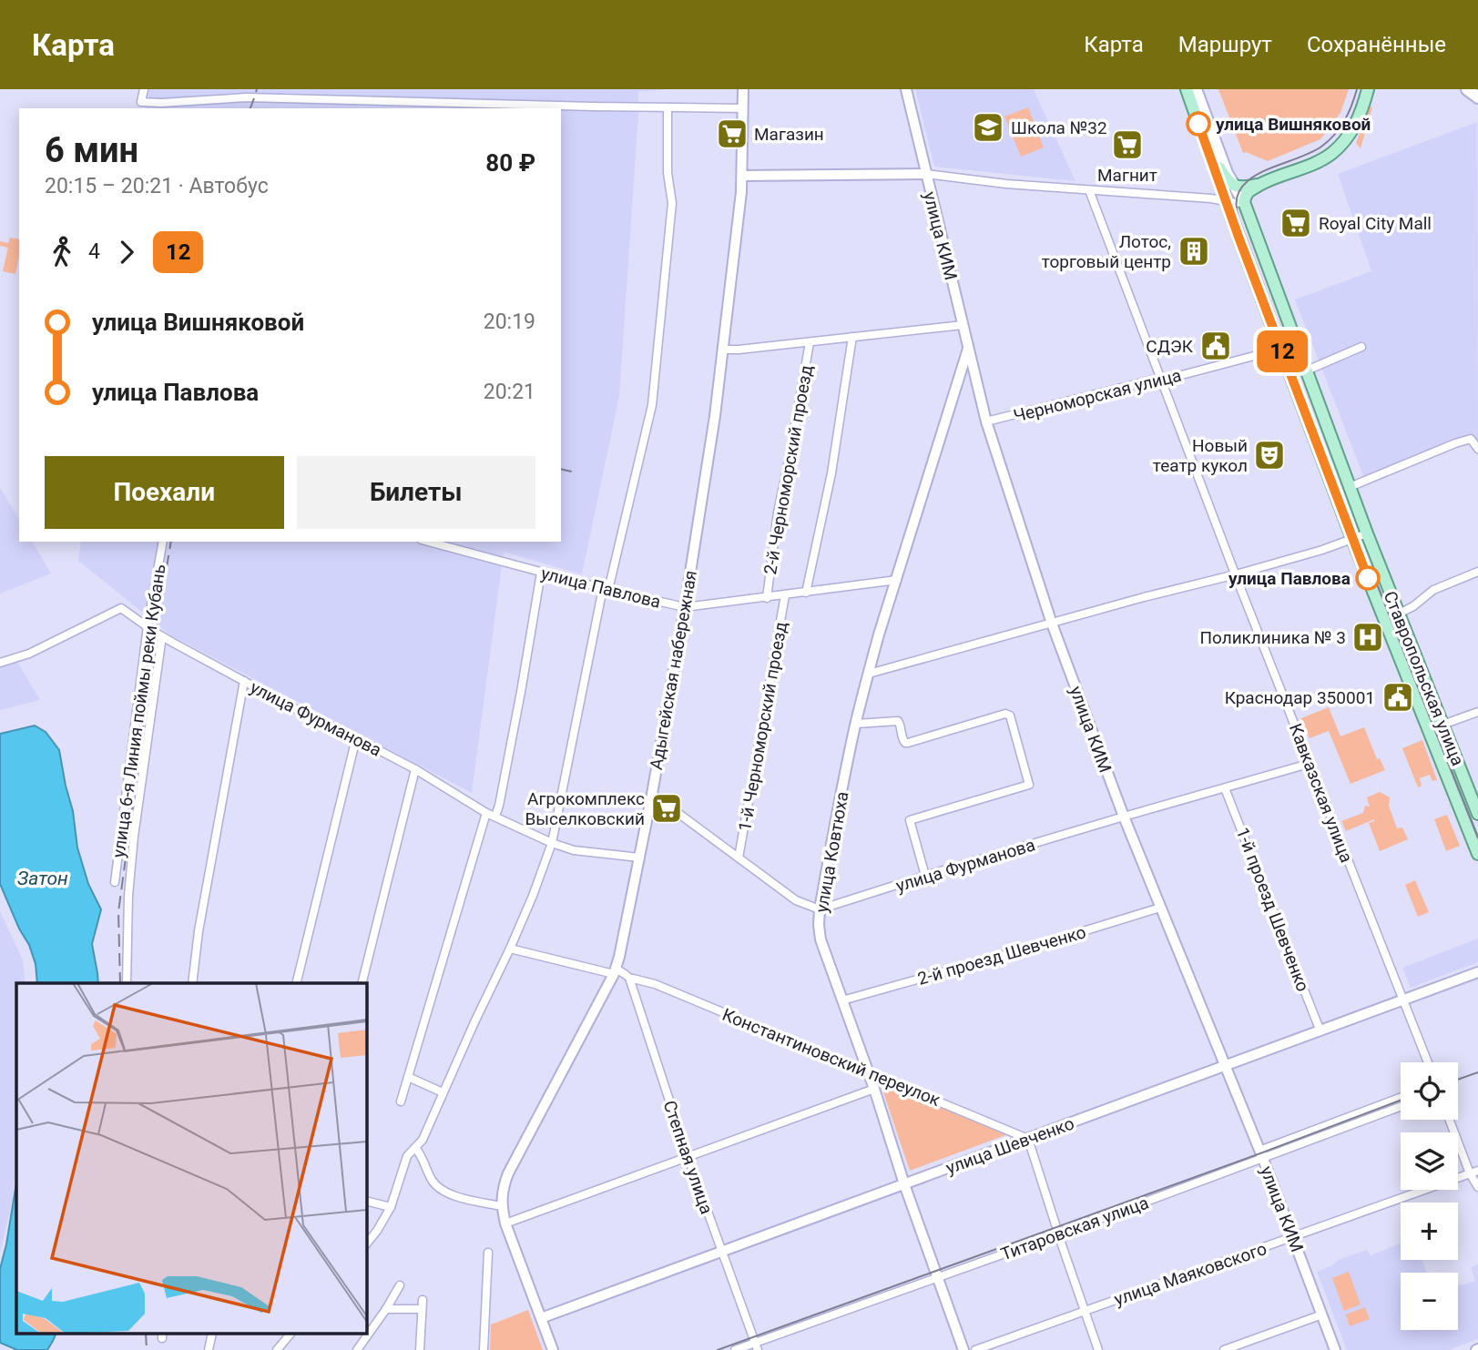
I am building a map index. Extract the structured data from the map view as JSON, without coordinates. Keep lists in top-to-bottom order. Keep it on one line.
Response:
{"streets":{"main road":["Ставропольская улица"],"street":["улица КИМ","Черноморская улица","2-й Черноморский проезд","улица Павлова","Адыгейская набережная","улица 6-я Линия поймы реки Кубань","улица Фурманова","1-й Черноморский проезд","Кавказская улица","улица Ковтюха","1-й проезд Шевченко","2-й проезд Шевченко","Константиновский переулок","улица Шевченко","Степная улица","Титаровская улица","улица Маяковского"]},"crossings":[["улица КИМ","Черноморская улица"],["улица КИМ","улица Фурманова"],["улица КИМ","улица Ковтюха"],["улица КИМ","2-й проезд Шевченко"],["улица КИМ","улица Шевченко"],["улица КИМ","Титаровская улица"],["улица КИМ","улица Маяковского"],["Черноморская улица","Ставропольская улица"],["Черноморская улица","Кавказская улица"],["2-й Черноморский проезд","улица Павлова"],["улица Павлова","Адыгейская набережная"],["улица Павлова","1-й Черноморский проезд"],["улица Павлова","улица Ковтюха"],["Адыгейская набережная","улица Фурманова"],["Адыгейская набережная","улица Шевченко"],["Адыгейская набережная","Степная улица"],["улица 6-я Линия поймы реки Кубань","улица Фурманова"],["улица Фурманова","Кавказская улица"],["улица Фурманова","улица Ковтюха"],["улица Фурманова","1-й проезд Шевченко"],["Кавказская улица","улица Шевченко"],["улица Ковтюха","2-й проезд Шевченко"],["улица Ковтюха","Константиновский переулок"],["улица Ковтюха","улица Шевченко"],["улица Ковтюха","Титаровская улица"],["1-й проезд Шевченко","улица Шевченко"],["Константиновский переулок","улица Шевченко"],["улица Шевченко","Степная улица"],["Степная улица","Титаровская улица"]],"water":["Затон"],"places":{"other":["улица Вишняковой","улица Павлова"],"school or university":["Школа №32"],"supermarket":["Магазин","Магнит","Royal City Mall","Агрокомплекс Выселковский"],"building":["Лотос, торговый центр"],"public building":["СДЭК","Краснодар 350001"],"theatre":["Новый театр кукол"],"hospital":["Поликлиника № 3"]},"lines":["bus line 12"],"page":{"header":"Карта","nav":["Карта","Маршрут","Сохранённые"],"on_map":"12","heading":["6 мин","20:15 – 20:21 · Автобус","80 ₽"],"legs":["4","12"],"list":[{"name":"улица Вишняковой","value":"20:19"},{"name":"улица Павлова","value":"20:21"}],"buttons":["Поехали","Билеты"],"map_buttons":["+","−"]}}
